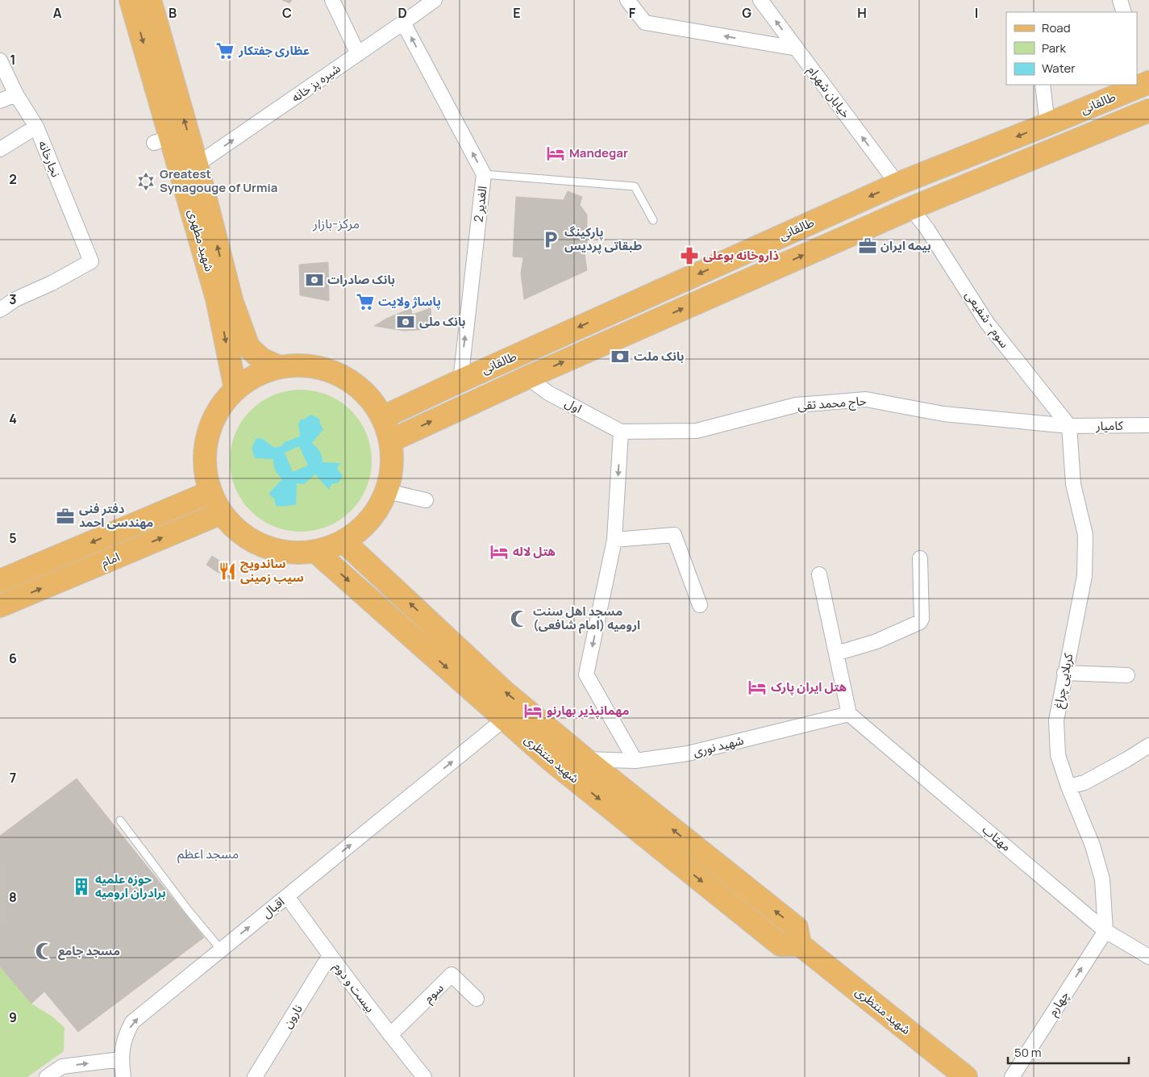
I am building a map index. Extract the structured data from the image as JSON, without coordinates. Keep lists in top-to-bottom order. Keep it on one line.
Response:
{"streets":{"main road":["طالقانی","شهید مطهری","امام","شهید منتظری"],"street":["شیره پز خانه","خیابان شهرام","نجارخانه","2 الغدیر","سوم - شفیعی","حاج محمد تقی","اول","کامیار","کربلایی چراغ","شهید نوری","مهتاب","اقبال","بیست و دوم","سوم","چهارم","نارون"]},"crossings":[["شیره پز خانه","2 الغدیر"],["شیره پز خانه","شهید مطهری"],["خیابان شهرام","طالقانی"],["طالقانی","2 الغدیر"],["طالقانی","سوم - شفیعی"],["طالقانی","اول"],["سوم - شفیعی","حاج محمد تقی"],["سوم - شفیعی","کامیار"],["سوم - شفیعی","کربلایی چراغ"],["حاج محمد تقی","اول"],["حاج محمد تقی","کامیار"],["حاج محمد تقی","کربلایی چراغ"],["کامیار","کربلایی چراغ"],["کربلایی چراغ","مهتاب"],["کربلایی چراغ","چهارم"],["شهید نوری","شهید منتظری"],["شهید نوری","مهتاب"],["شهید منتظری","اقبال"],["مهتاب","چهارم"],["اقبال","بیست و دوم"],["بیست و دوم","سوم"],["بیست و دوم","نارون"]],"one_way":["شیره پز خانه","خیابان شهرام","2 الغدیر","اقبال","چهارم"],"districts":["مرکز-بازار","مسجد اعظم"],"places":{"supermarket":["عظاری جفتکار","پاساژ ولایت"],"hotel":["Mandegar","هتل لاله","هتل ایران پارک","مهمانپذیر بهارنو"],"synagogue":["Greatest Synagouge of Urmia"],"parking":["پارکینگ طبقاتی پردیس"],"office":["بیمه ایران","دفتر فنی مهندسی احمد"],"pharmacy":["ذاروخانه بوعلی"],"bank":["بانک صادرات","بانک ملی","بانک ملت"],"restaurant":["ساندویچ سیب زمینی"],"mosque":["مسجد اهل سنت ارومیه (امام شافعی)","مسجد جامع"],"building":["حوزه علمیه برادران ارومیه"]},"legend":["Road","Park","Water"],"scale_bar":"50 m","grid":{"columns":["A","B","C","D","E","F","G","H","I"],"rows":["1","2","3","4","5","6","7","8","9"]}}
